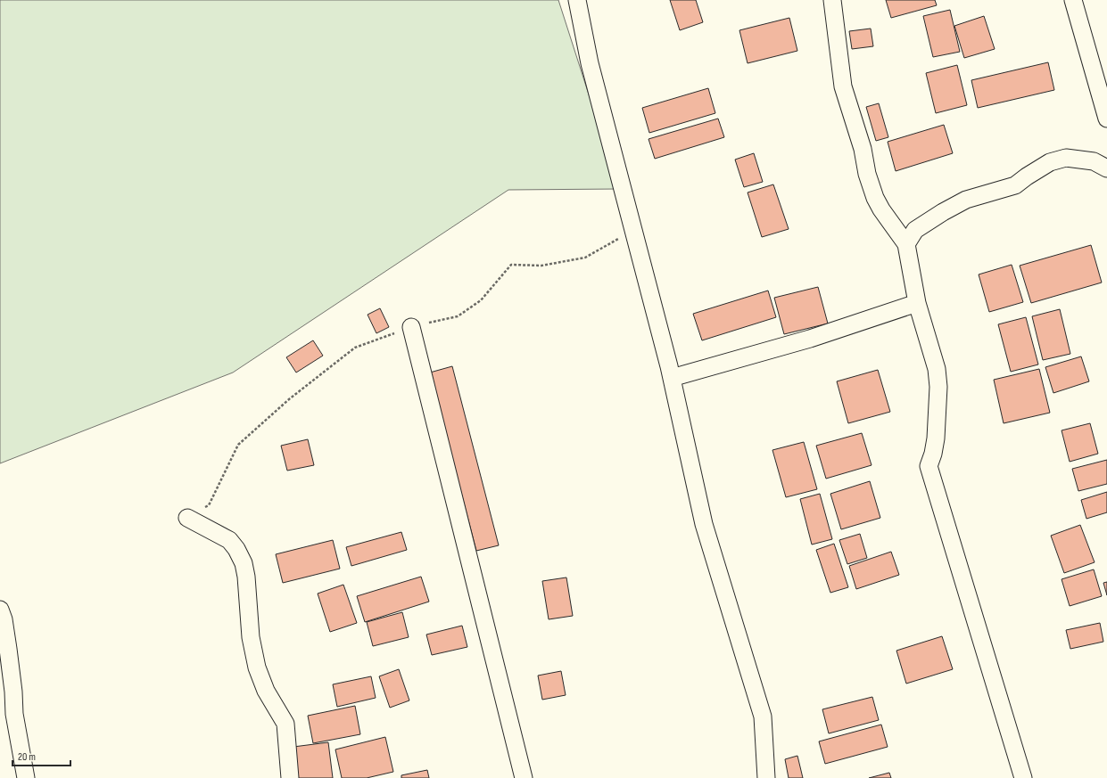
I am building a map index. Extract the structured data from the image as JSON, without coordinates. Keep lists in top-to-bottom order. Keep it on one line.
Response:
{"scale_bar":"20 m"}
